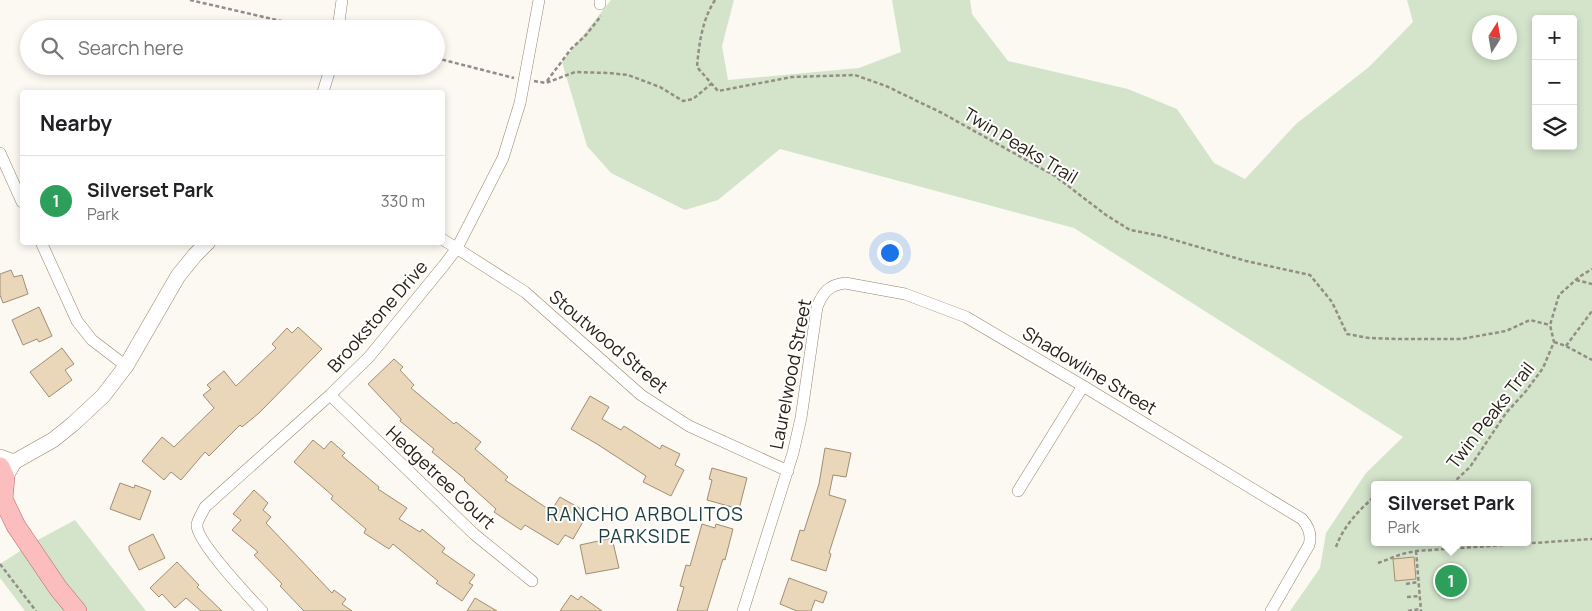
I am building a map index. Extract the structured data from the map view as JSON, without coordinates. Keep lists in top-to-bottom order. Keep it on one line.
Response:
{"streets":{"street":["Brookstone Drive","Stoutwood Street","Shadowline Street","Laurelwood Street","Hedgetree Court"],"path":["Twin Peaks Trail"]},"crossings":[["Brookstone Drive","Stoutwood Street"],["Brookstone Drive","Hedgetree Court"],["Stoutwood Street","Laurelwood Street"],["Shadowline Street","Laurelwood Street"]],"districts":["RANCHO ARBOLITOS PARKSIDE"],"north":"top","page":{"map_buttons":["+","−"],"search":"Search here","heading":"Nearby","list":[{"mark":"1","name":"Silverset Park","note":"Park","value":"330 m"}],"popup":["Silverset Park","Park"],"pins":"1"}}
